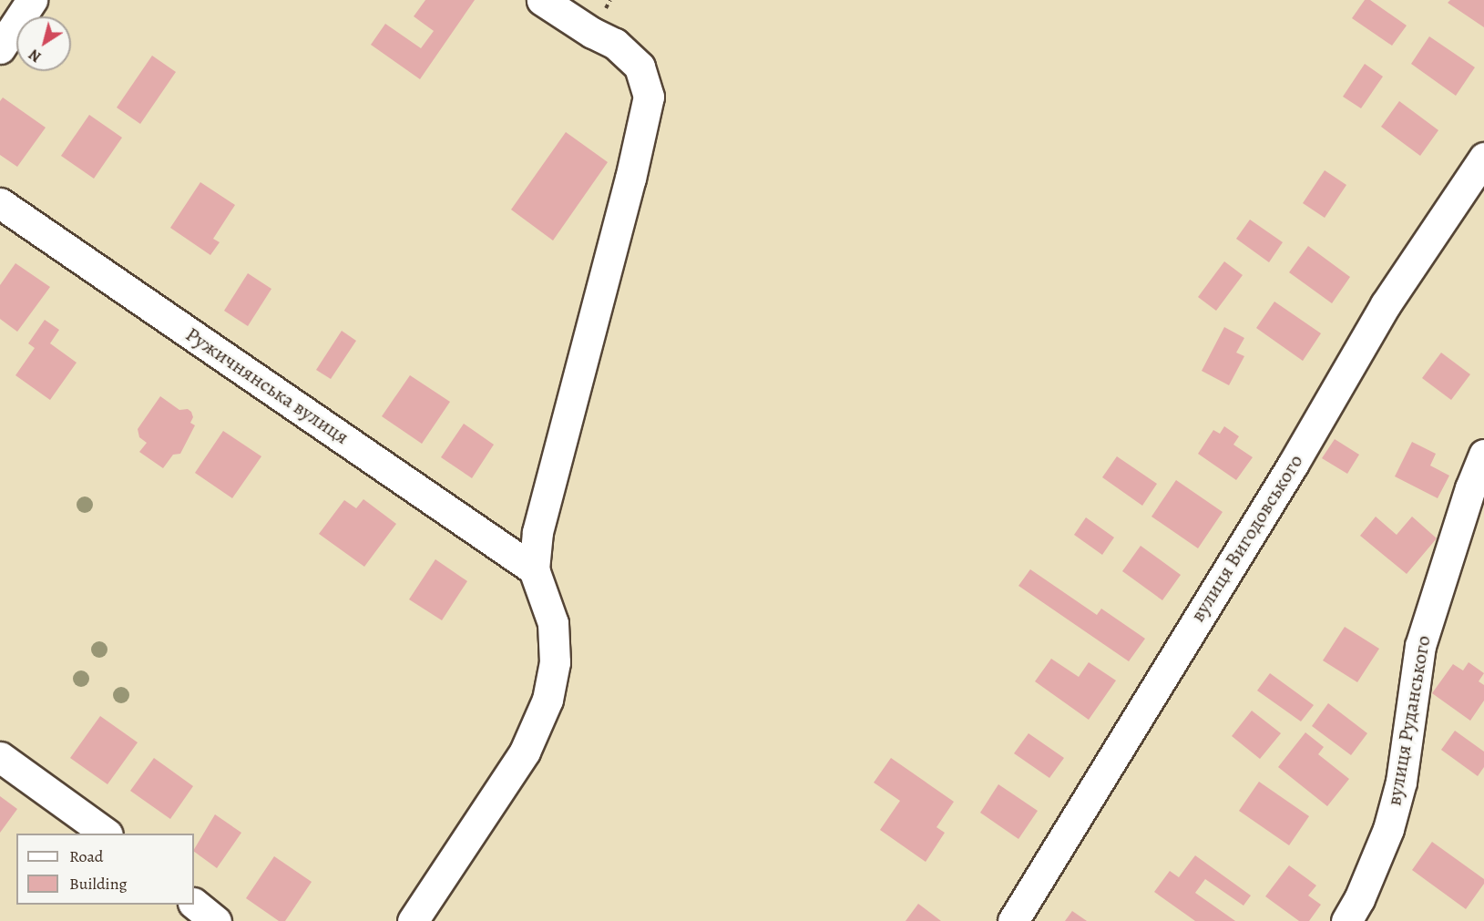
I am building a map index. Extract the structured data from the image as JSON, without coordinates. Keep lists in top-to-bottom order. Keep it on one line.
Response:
{"streets":{"street":["Ружичнянська вулиця","вулиця Вигодовського","вулиця Руданського"]},"legend":["Road","Building"],"north":"bottom left"}
